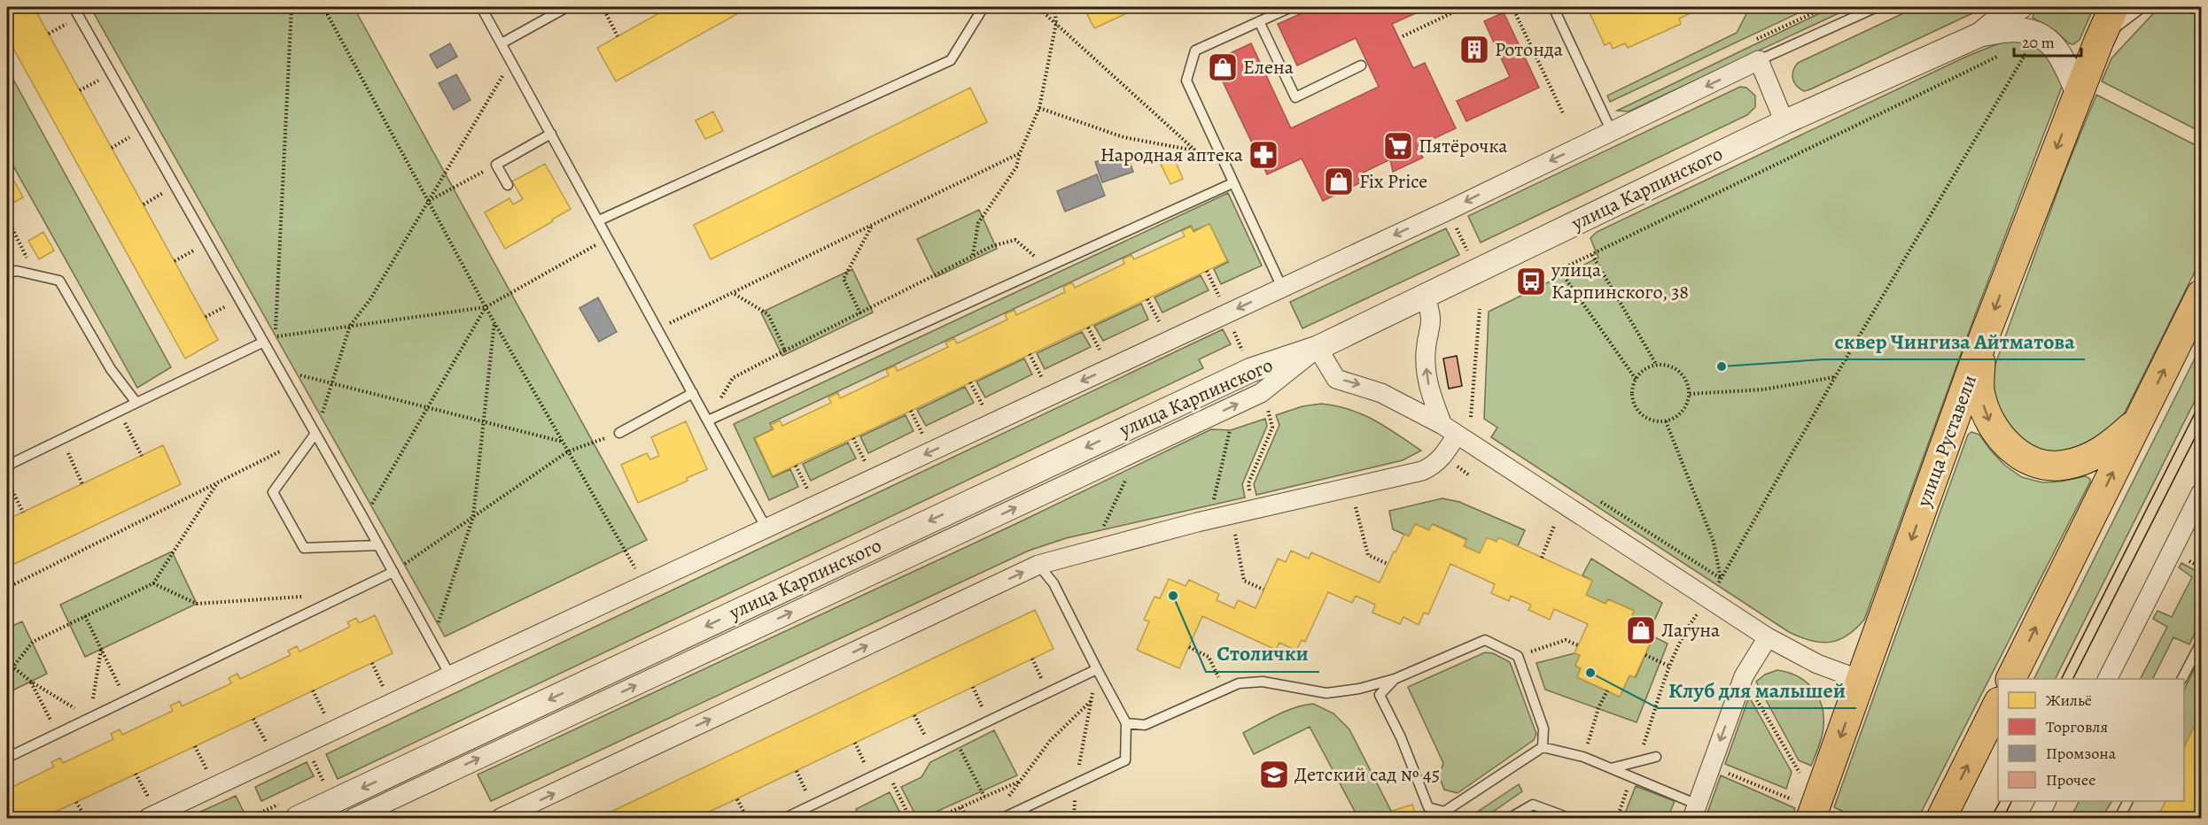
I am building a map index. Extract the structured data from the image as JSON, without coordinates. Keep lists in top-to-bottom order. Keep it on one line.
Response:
{"streets":{"main road":["улица Руставели"],"street":["улица Карпинского"]},"crossings":[["улица Карпинского","улица Руставели"]],"places":{"building":["Ротонда"],"shop":["Елена","Fix Price","Лагуна"],"supermarket":["Пятёрочка"],"pharmacy":["Народная аптека"],"bus stop":["улица Карпинского, 38"],"other":["сквер Чингиза Айтматова","Столички","Клуб для малышей"],"school or university":["Детский сад № 45"]},"legend":["Жильё","Торговля","Промзона","Прочее"],"scale_bar":"20 m"}
